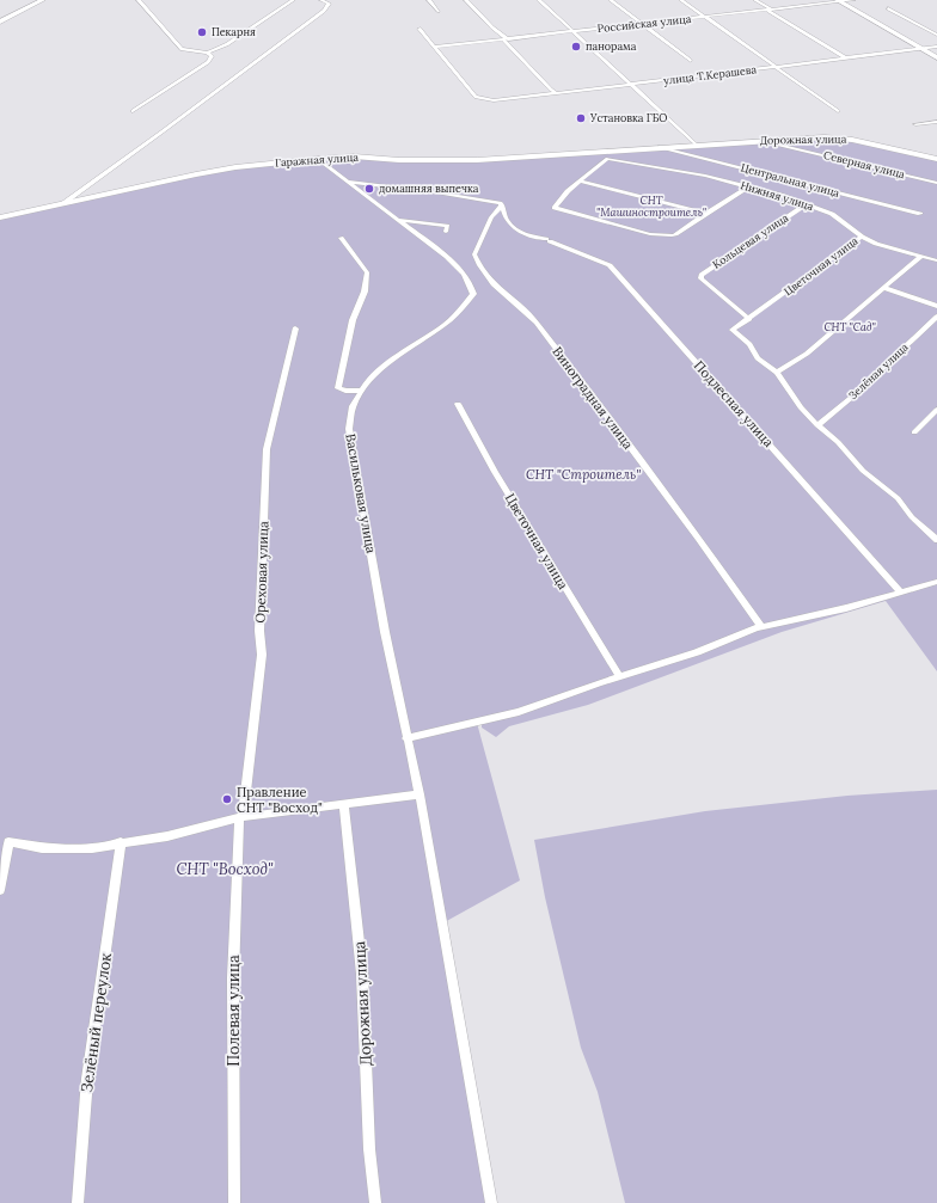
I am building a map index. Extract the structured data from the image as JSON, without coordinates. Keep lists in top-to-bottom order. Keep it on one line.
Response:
{"streets":{"street":["Российская улица","улица Т.Керашева","Дорожная улица","Гаражная улица","Северная улица","Центральная улица","Нижняя улица","Кольцевая улица","Цветочная улица","Зелёная улица","Виноградная улица","Подлесная улица","Васильковая улица","Ореховая улица","Полевая улица","Зелёный переулок"]},"crossings":[["Российская улица","улица Т.Керашева"],["Дорожная улица","Гаражная улица"],["Дорожная улица","Северная улица"],["Гаражная улица","Центральная улица"],["Нижняя улица","Кольцевая улица"],["Нижняя улица","Цветочная улица"],["Кольцевая улица","Цветочная улица"],["Виноградная улица","Подлесная улица"],["Ореховая улица","Полевая улица"]],"parks":["СНТ \"Машиностроитель\"","СНТ \"Сад\"","СНТ \"Строитель\"","СНТ \"Восход\""],"places":["Пекарня","панорама","Установка ГБО","домашняя выпечка","Правление СНТ \"Восход\""]}
